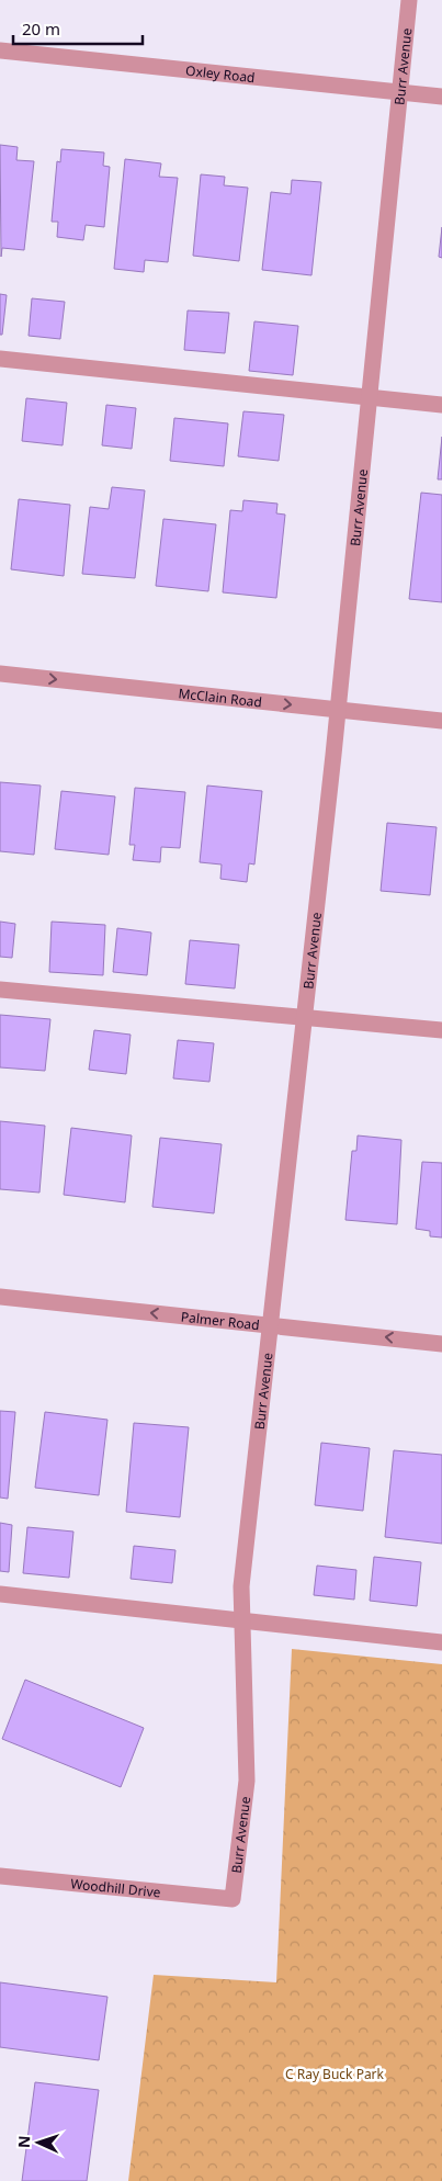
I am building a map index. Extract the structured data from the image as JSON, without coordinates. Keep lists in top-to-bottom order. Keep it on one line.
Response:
{"streets":{"street":["Burr Avenue","Oxley Road","McClain Road","Palmer Road","Woodhill Drive"]},"crossings":[["Burr Avenue","Oxley Road"],["Burr Avenue","McClain Road"],["Burr Avenue","Palmer Road"],["Burr Avenue","Woodhill Drive"]],"one_way":["McClain Road","Palmer Road"],"parks":["C Ray Buck Park"],"scale_bar":"20 m","north":"left"}
